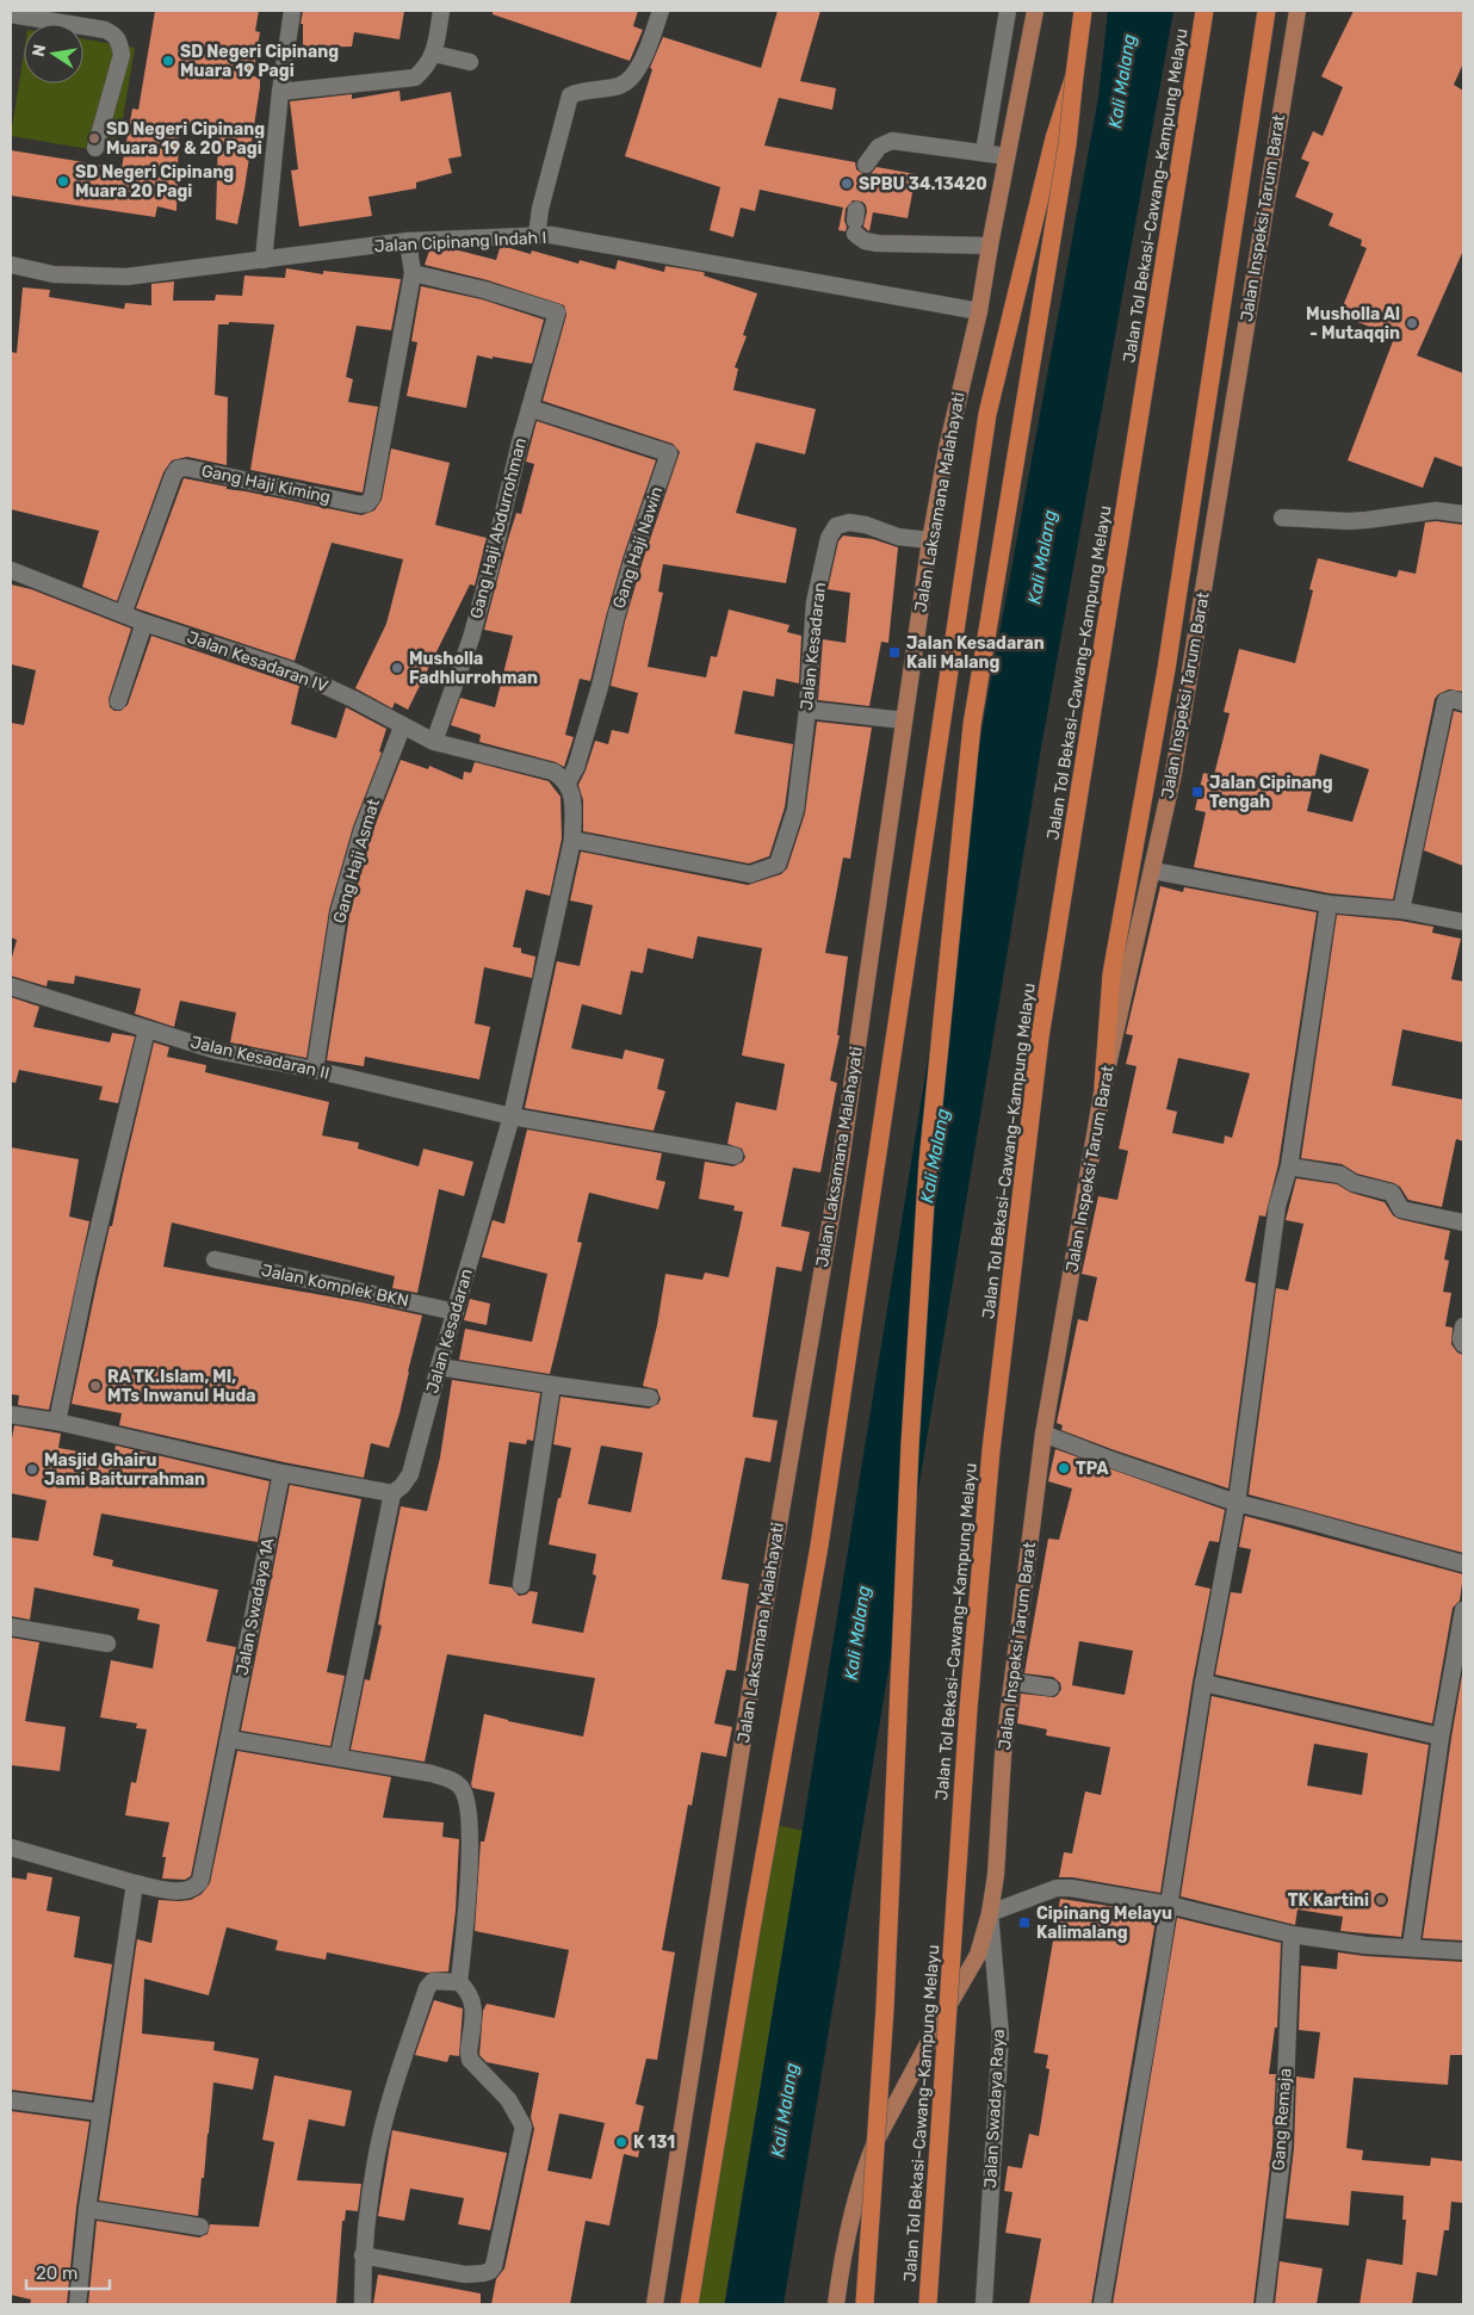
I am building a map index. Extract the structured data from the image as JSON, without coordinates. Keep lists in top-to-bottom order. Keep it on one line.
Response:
{"streets":{"highway":["Jalan Tol Bekasi–Cawang–Kampung Melayu"],"main road":["Jalan Inspeksi Tarum Barat","Jalan Laksamana Malahayati"],"street":["Jalan Cipinang Indah I","Gang Haji Kiming","Gang Haji Abdurrohman","Gang Haji Nawin","Jalan Kesadaran","Jalan Kesadaran IV","Gang Haji Asmat","Jalan Kesadaran II","Jalan Komplek BKN","Jalan Swadaya 1A","Jalan Swadaya Raya","Gang Remaja"]},"crossings":[["Jalan Inspeksi Tarum Barat","Jalan Swadaya Raya"],["Jalan Cipinang Indah I","Jalan Laksamana Malahayati"],["Gang Haji Kiming","Gang Haji Abdurrohman"],["Gang Haji Kiming","Jalan Kesadaran IV"],["Jalan Laksamana Malahayati","Jalan Kesadaran"],["Gang Haji Abdurrohman","Gang Haji Nawin"],["Gang Haji Abdurrohman","Jalan Kesadaran IV"],["Gang Haji Nawin","Jalan Kesadaran"],["Gang Haji Nawin","Jalan Kesadaran IV"],["Jalan Kesadaran","Jalan Kesadaran IV"],["Jalan Kesadaran","Jalan Kesadaran II"],["Jalan Kesadaran","Jalan Komplek BKN"],["Jalan Kesadaran IV","Gang Haji Asmat"],["Gang Haji Asmat","Jalan Kesadaran II"]],"water":["Kali Malang"],"places":{"other":["SD Negeri Cipinang Muara 19 Pagi","SD Negeri Cipinang Muara 19 & 20 Pagi","SD Negeri Cipinang Muara 20 Pagi","SPBU 34.13420","Musholla Al - Mutaqqin","Musholla Fadhlurrohman","RA TK.Islam, MI, MTs Inwanul Huda","TPA","Masjid Ghairu Jami Baiturrahman","TK Kartini","K 131"],"transit":["Jalan Kesadaran Kali Malang","Jalan Cipinang Tengah","Cipinang Melayu Kalimalang"]},"scale_bar":"20 m","north":"left"}
